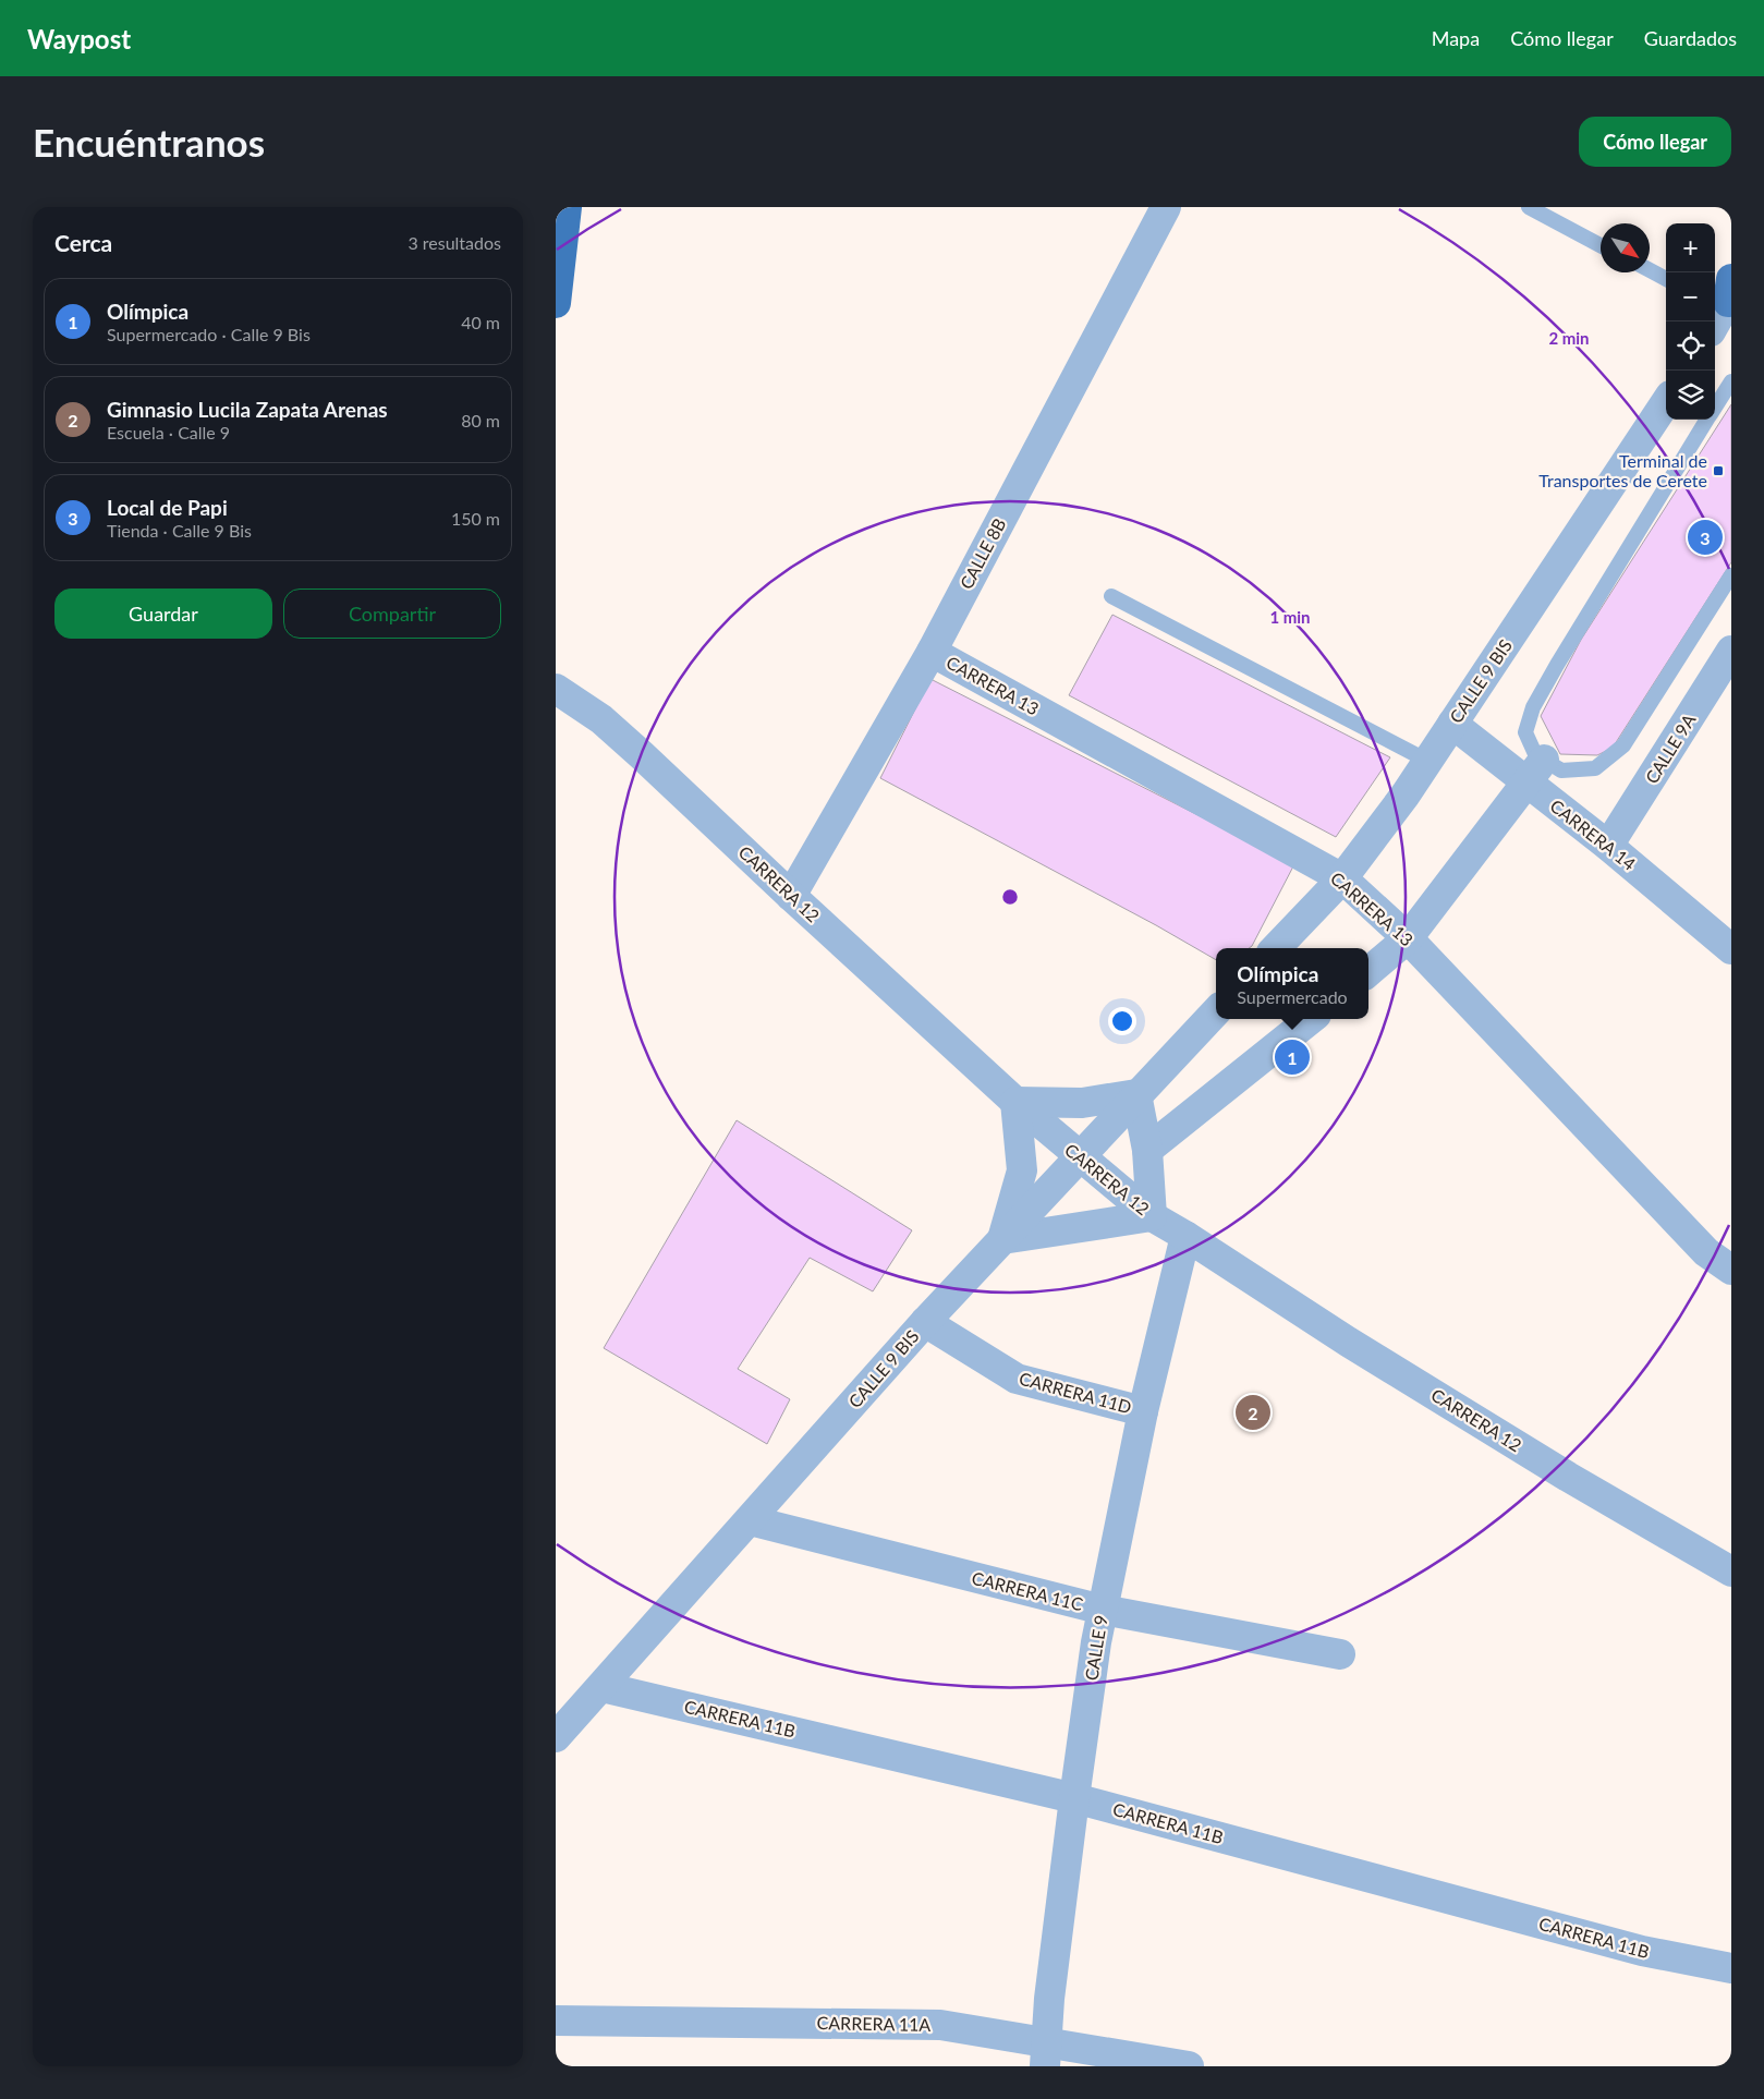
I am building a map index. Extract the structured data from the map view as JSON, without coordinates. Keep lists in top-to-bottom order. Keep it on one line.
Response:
{"streets":{"street":["CALLE 8B","CALLE 9 BIS","CARRERA 13","CALLE 9A","CARRERA 14","CARRERA 12","CARRERA 11D","CARRERA 11C","CALLE 9","CARRERA 11B","CARRERA 11A"]},"crossings":[["CALLE 8B","CARRERA 13"],["CALLE 8B","CARRERA 12"],["CALLE 9 BIS","CARRERA 13"],["CALLE 9 BIS","CARRERA 14"],["CALLE 9 BIS","CARRERA 12"],["CALLE 9 BIS","CARRERA 11D"],["CALLE 9 BIS","CARRERA 11C"],["CALLE 9 BIS","CARRERA 11B"],["CALLE 9A","CARRERA 14"],["CARRERA 12","CALLE 9"],["CARRERA 11D","CALLE 9"],["CARRERA 11C","CALLE 9"],["CALLE 9","CARRERA 11B"],["CALLE 9","CARRERA 11A"]],"places":{"transit":["Terminal de Transportes de Cerete"]},"north":"bottom right","page":{"header":"Waypost","nav":["Mapa","Cómo llegar","Guardados"],"buttons":["Cómo llegar",["Guardar","Compartir"]],"title":"Encuéntranos","heading":["Cerca","3 resultados"],"map_buttons":["+","−"],"list":[{"mark":"1","name":"Olímpica","note":"Supermercado · Calle 9 Bis","value":"40 m"},{"mark":"2","name":"Gimnasio Lucila Zapata Arenas","note":"Escuela · Calle 9","value":"80 m"},{"mark":"3","name":"Local de Papi","note":"Tienda · Calle 9 Bis","value":"150 m"}],"pins":["3","1","2"],"popup":["Olímpica","Supermercado"]},"rings":["2 min","1 min"]}
